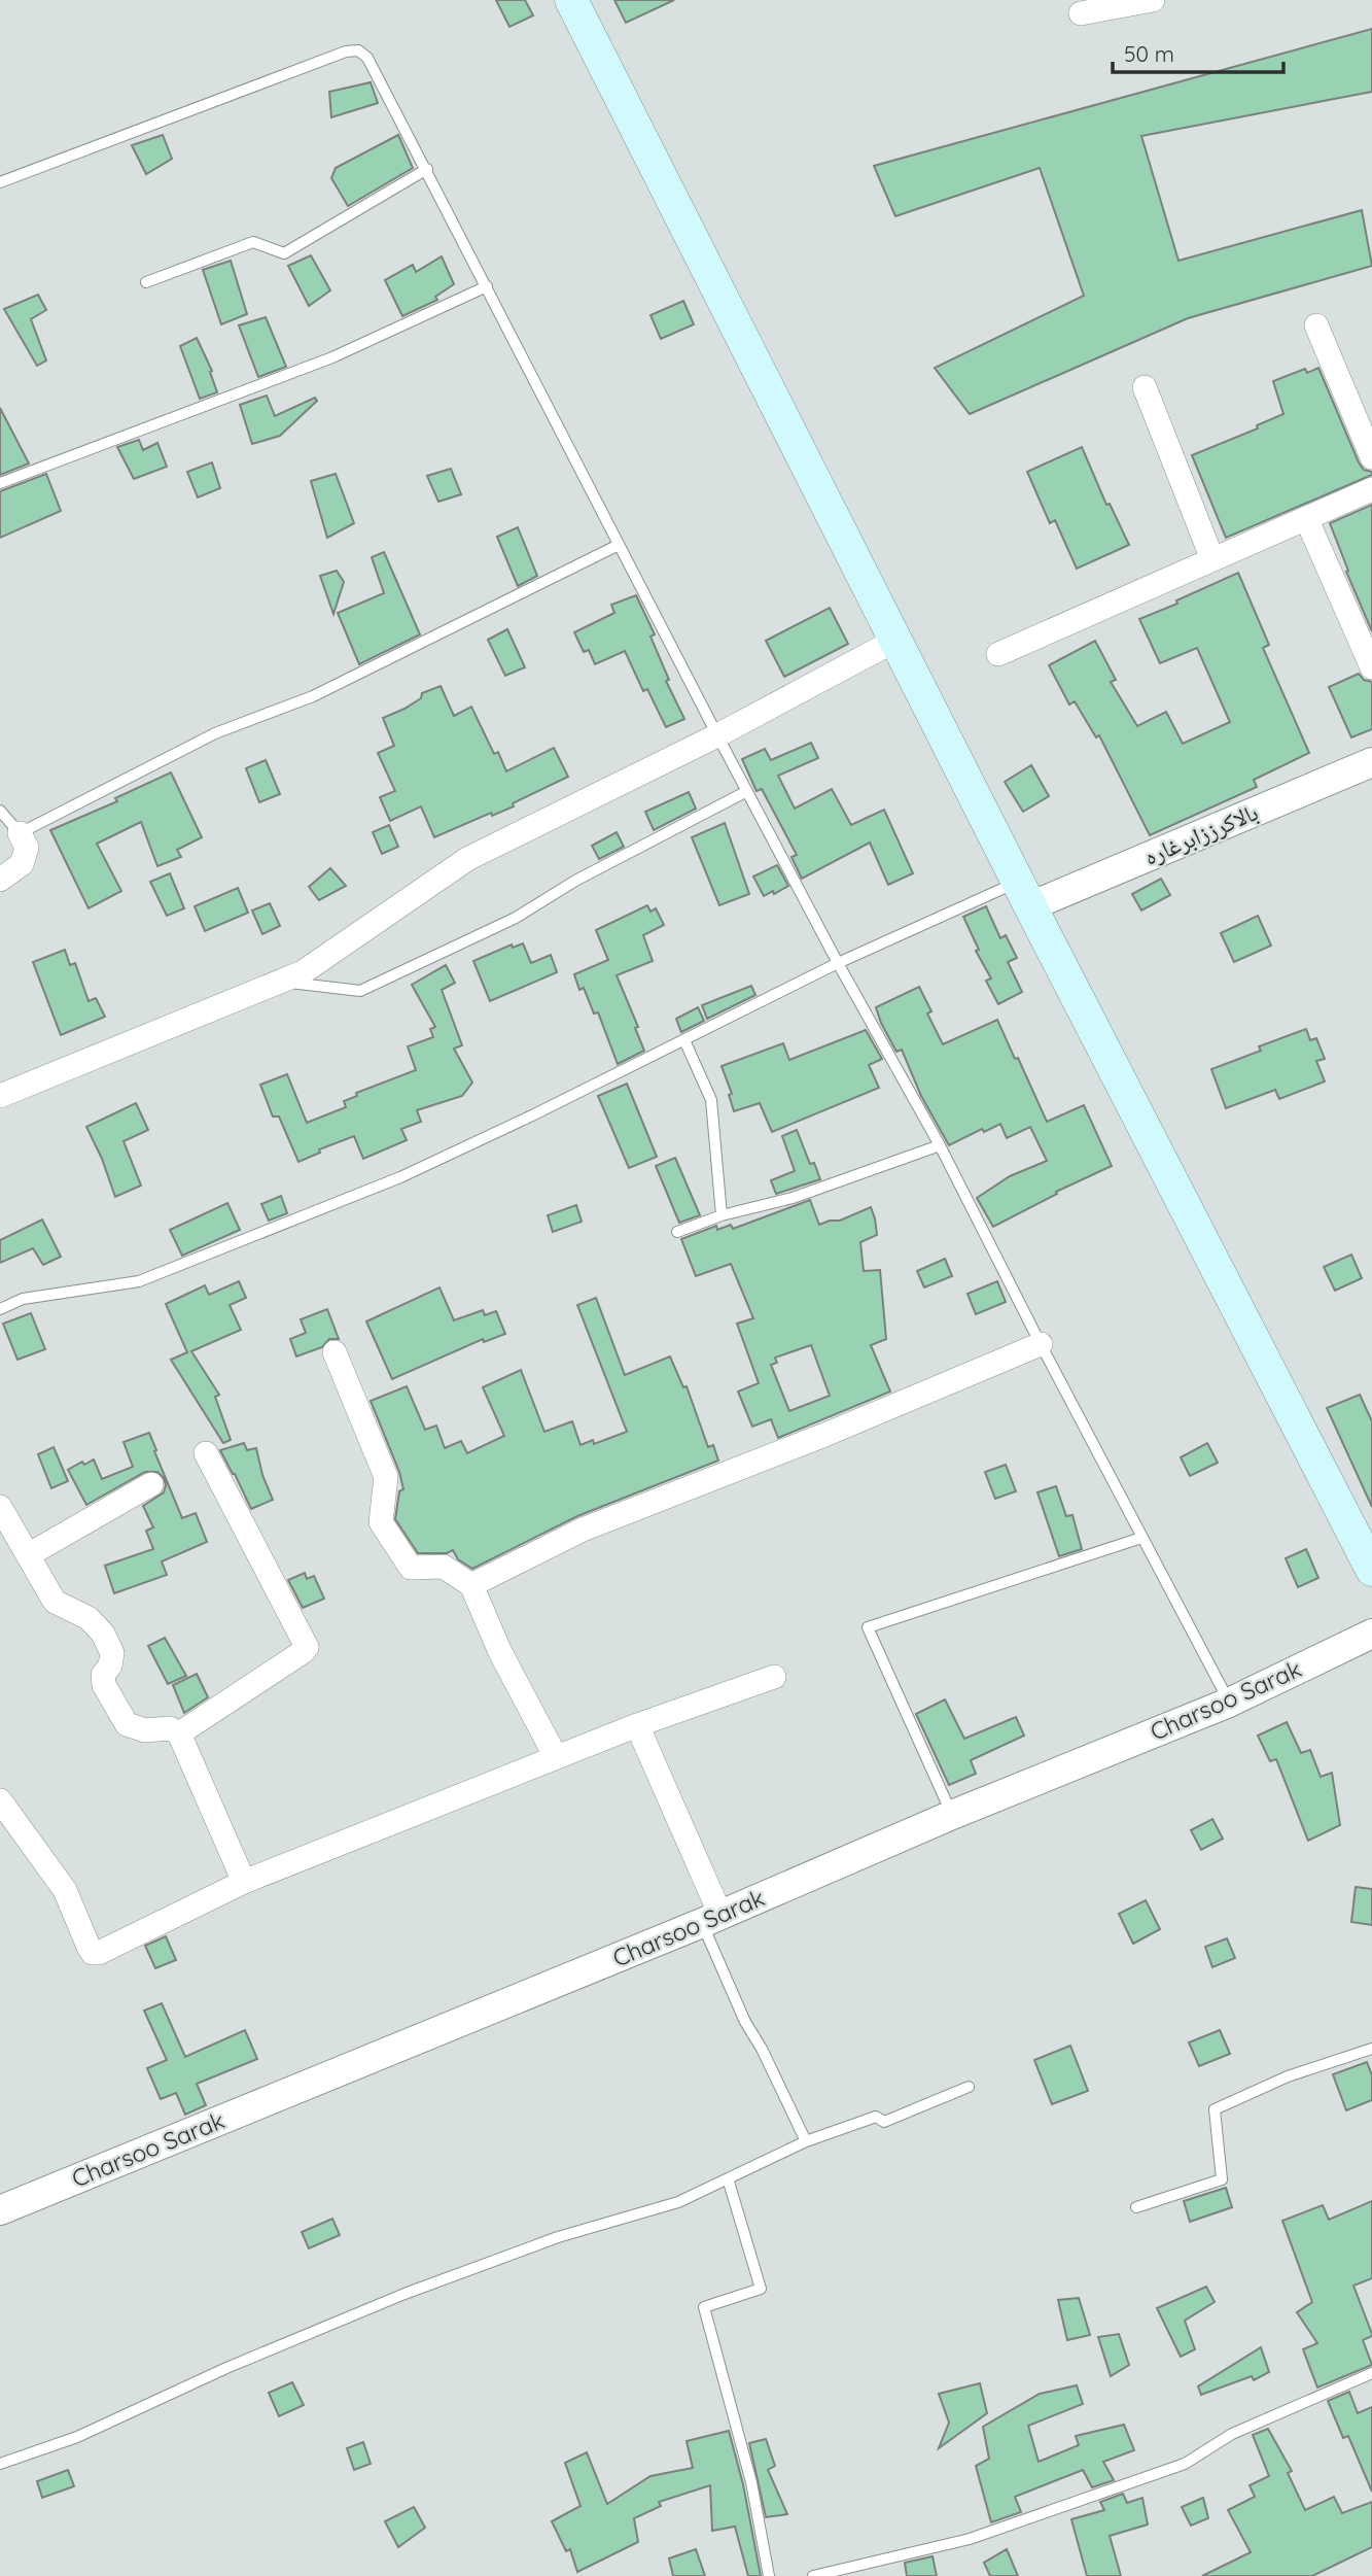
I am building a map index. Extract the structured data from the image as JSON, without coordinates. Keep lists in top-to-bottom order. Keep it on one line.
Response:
{"streets":{"street":["بالاکرززابرغاره","Charsoo Sarak"]},"scale_bar":"50 m"}
